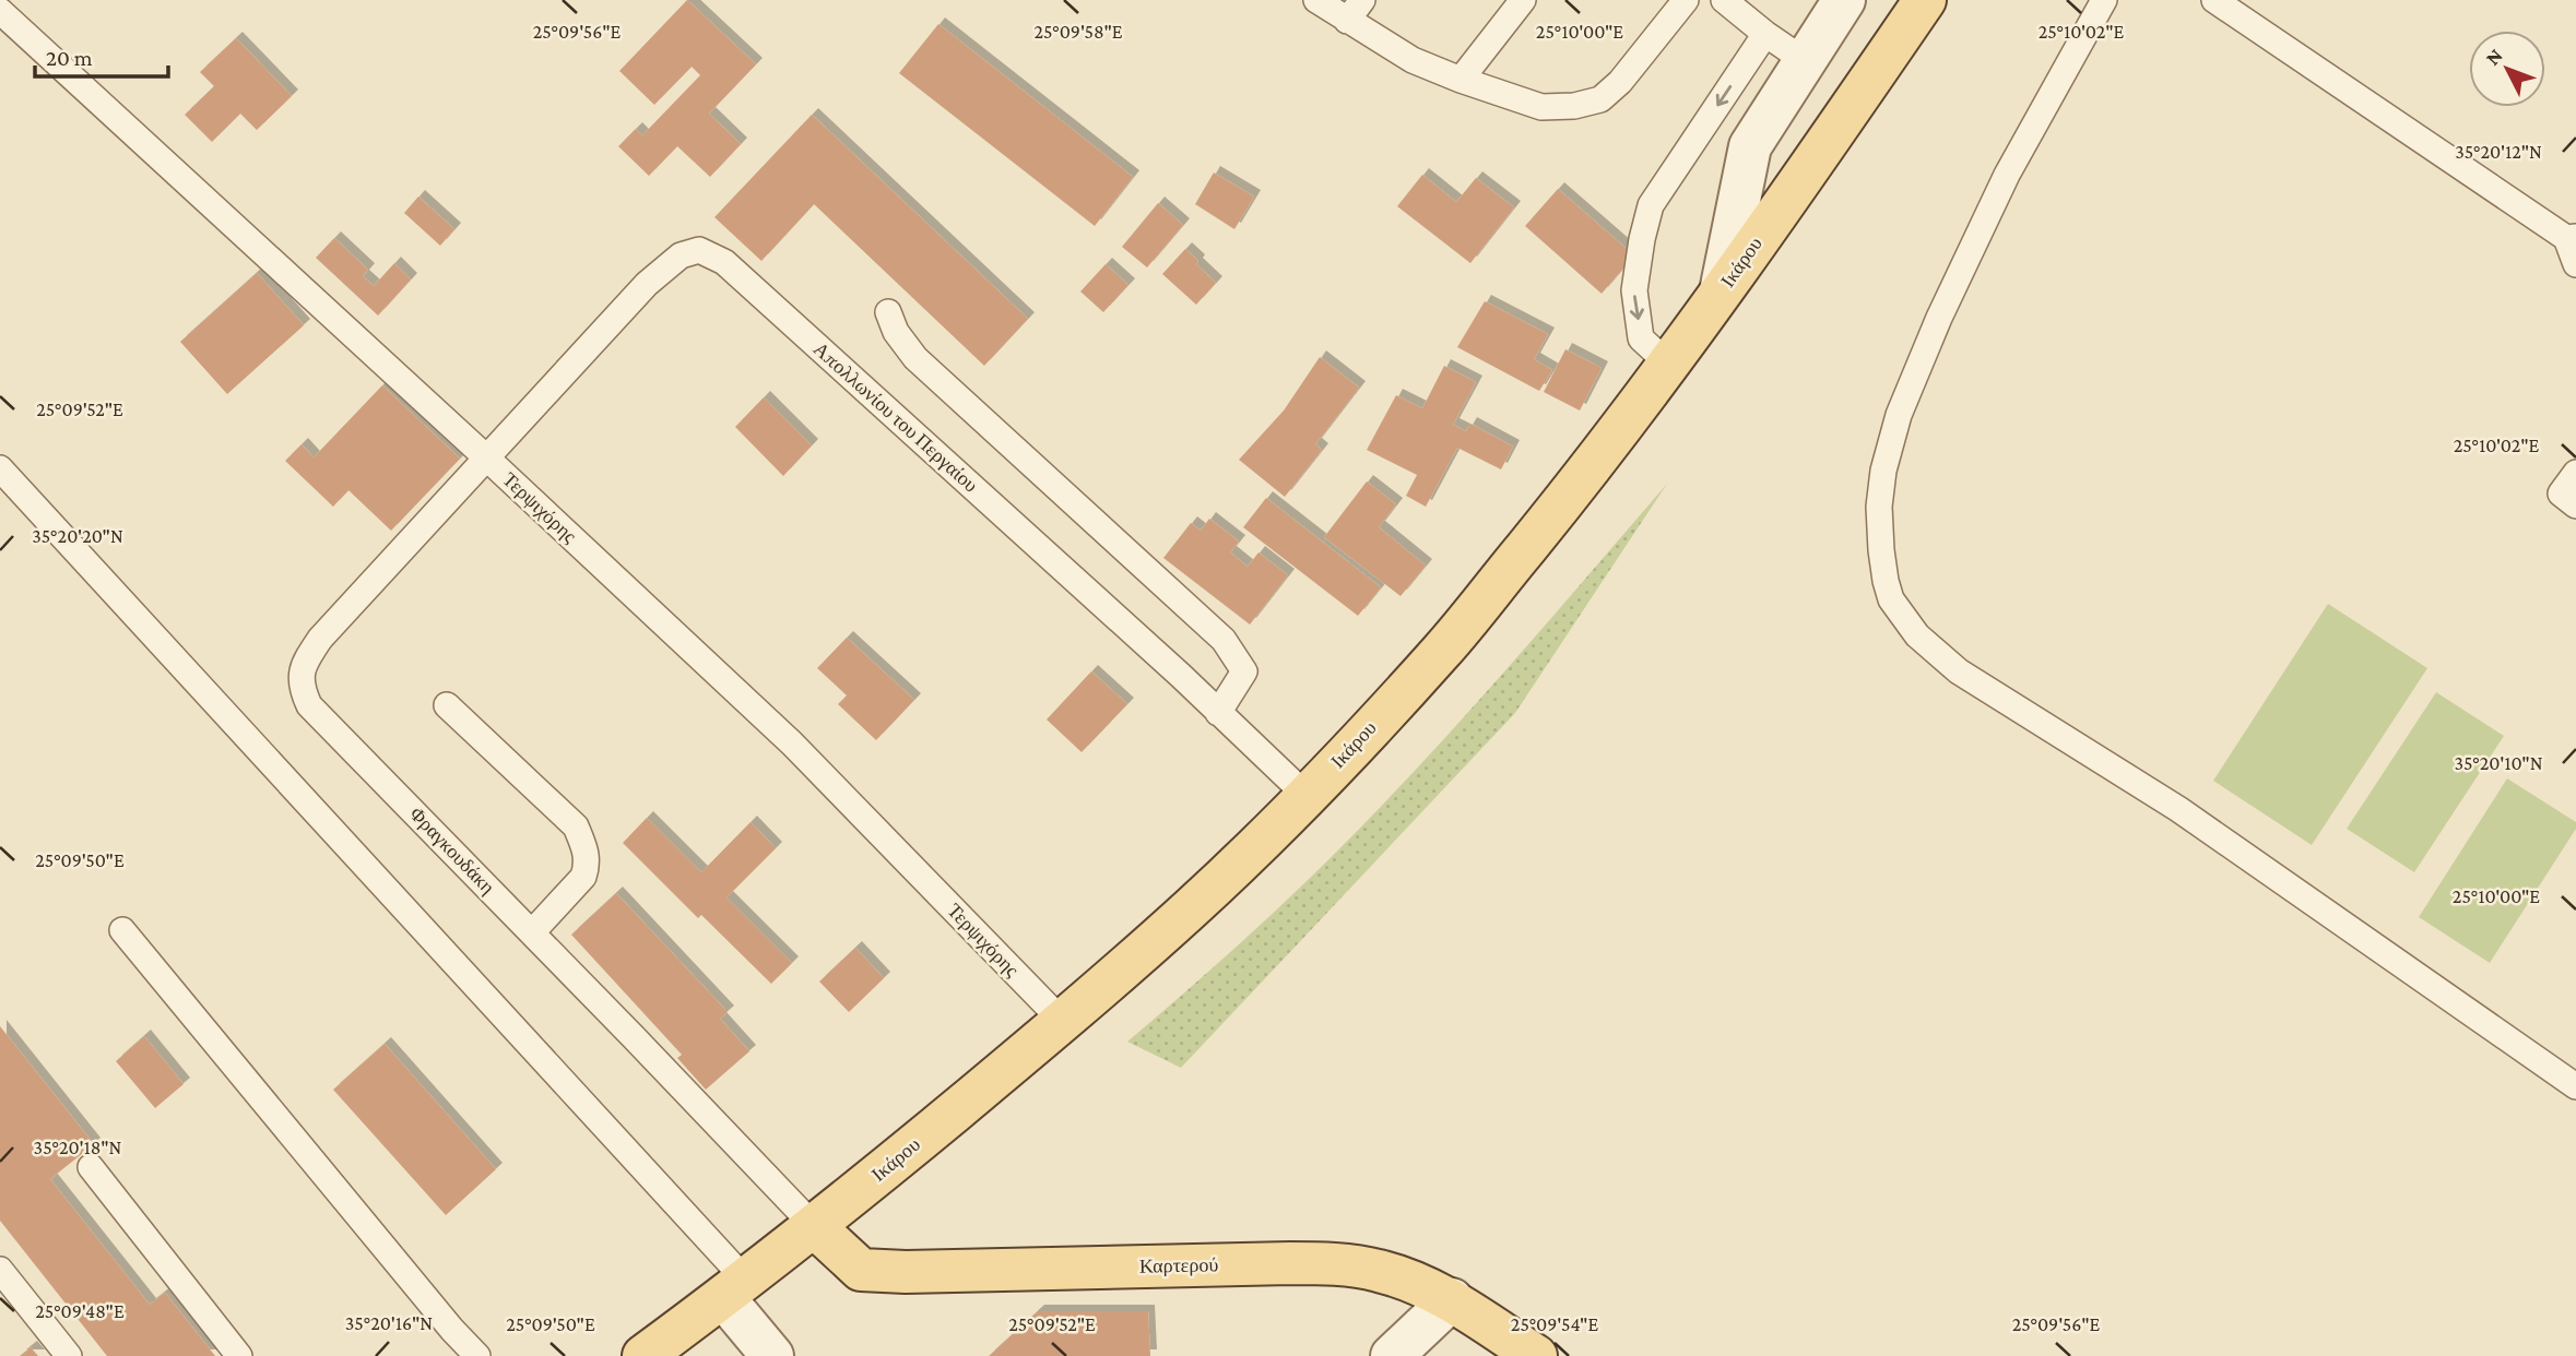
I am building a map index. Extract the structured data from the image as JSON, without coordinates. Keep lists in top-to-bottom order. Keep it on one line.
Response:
{"streets":{"main road":["Ικάρου","Καρτερού"],"lane":["Απολλωνίου του Περγαίου","Τερψιχόρης","Φραγκουδάκη"]},"crossings":[["Ικάρου","Απολλωνίου του Περγαίου"],["Ικάρου","Τερψιχόρης"],["Ικάρου","Φραγκουδάκη"],["Ικάρου","Καρτερού"],["Απολλωνίου του Περγαίου","Τερψιχόρης"],["Απολλωνίου του Περγαίου","Φραγκουδάκη"],["Τερψιχόρης","Φραγκουδάκη"],["Φραγκουδάκη","Καρτερού"]],"scale_bar":"20 m","north":"top left","coordinates":["25°09'56\"E","25°09'58\"E","25°10'00\"E","25°10'02\"E","35°20'12\"N","25°09'52\"E","35°20'20\"N","35°20'10\"N","25°09'50\"E","35°20'18\"N","25°09'48\"E","35°20'16\"N","25°09'54\"E"]}
